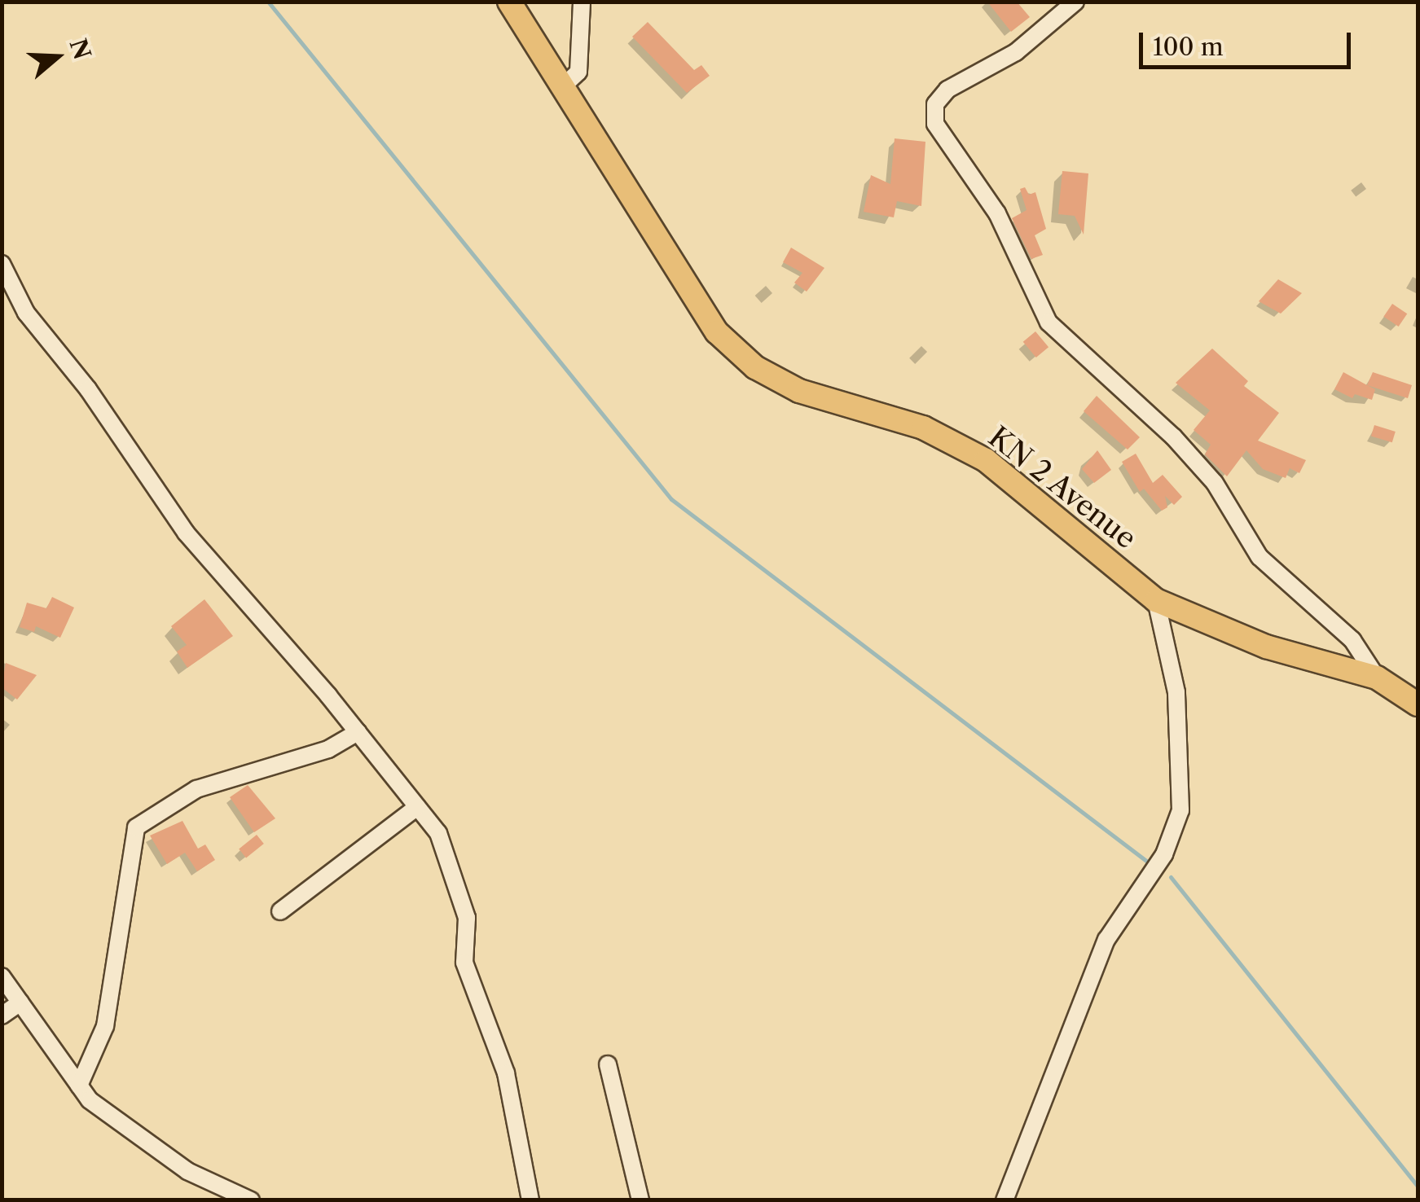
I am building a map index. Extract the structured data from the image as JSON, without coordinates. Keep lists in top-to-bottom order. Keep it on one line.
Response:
{"streets":{"main road":["KN 2 Avenue"]},"scale_bar":"100 m","north":"right"}
